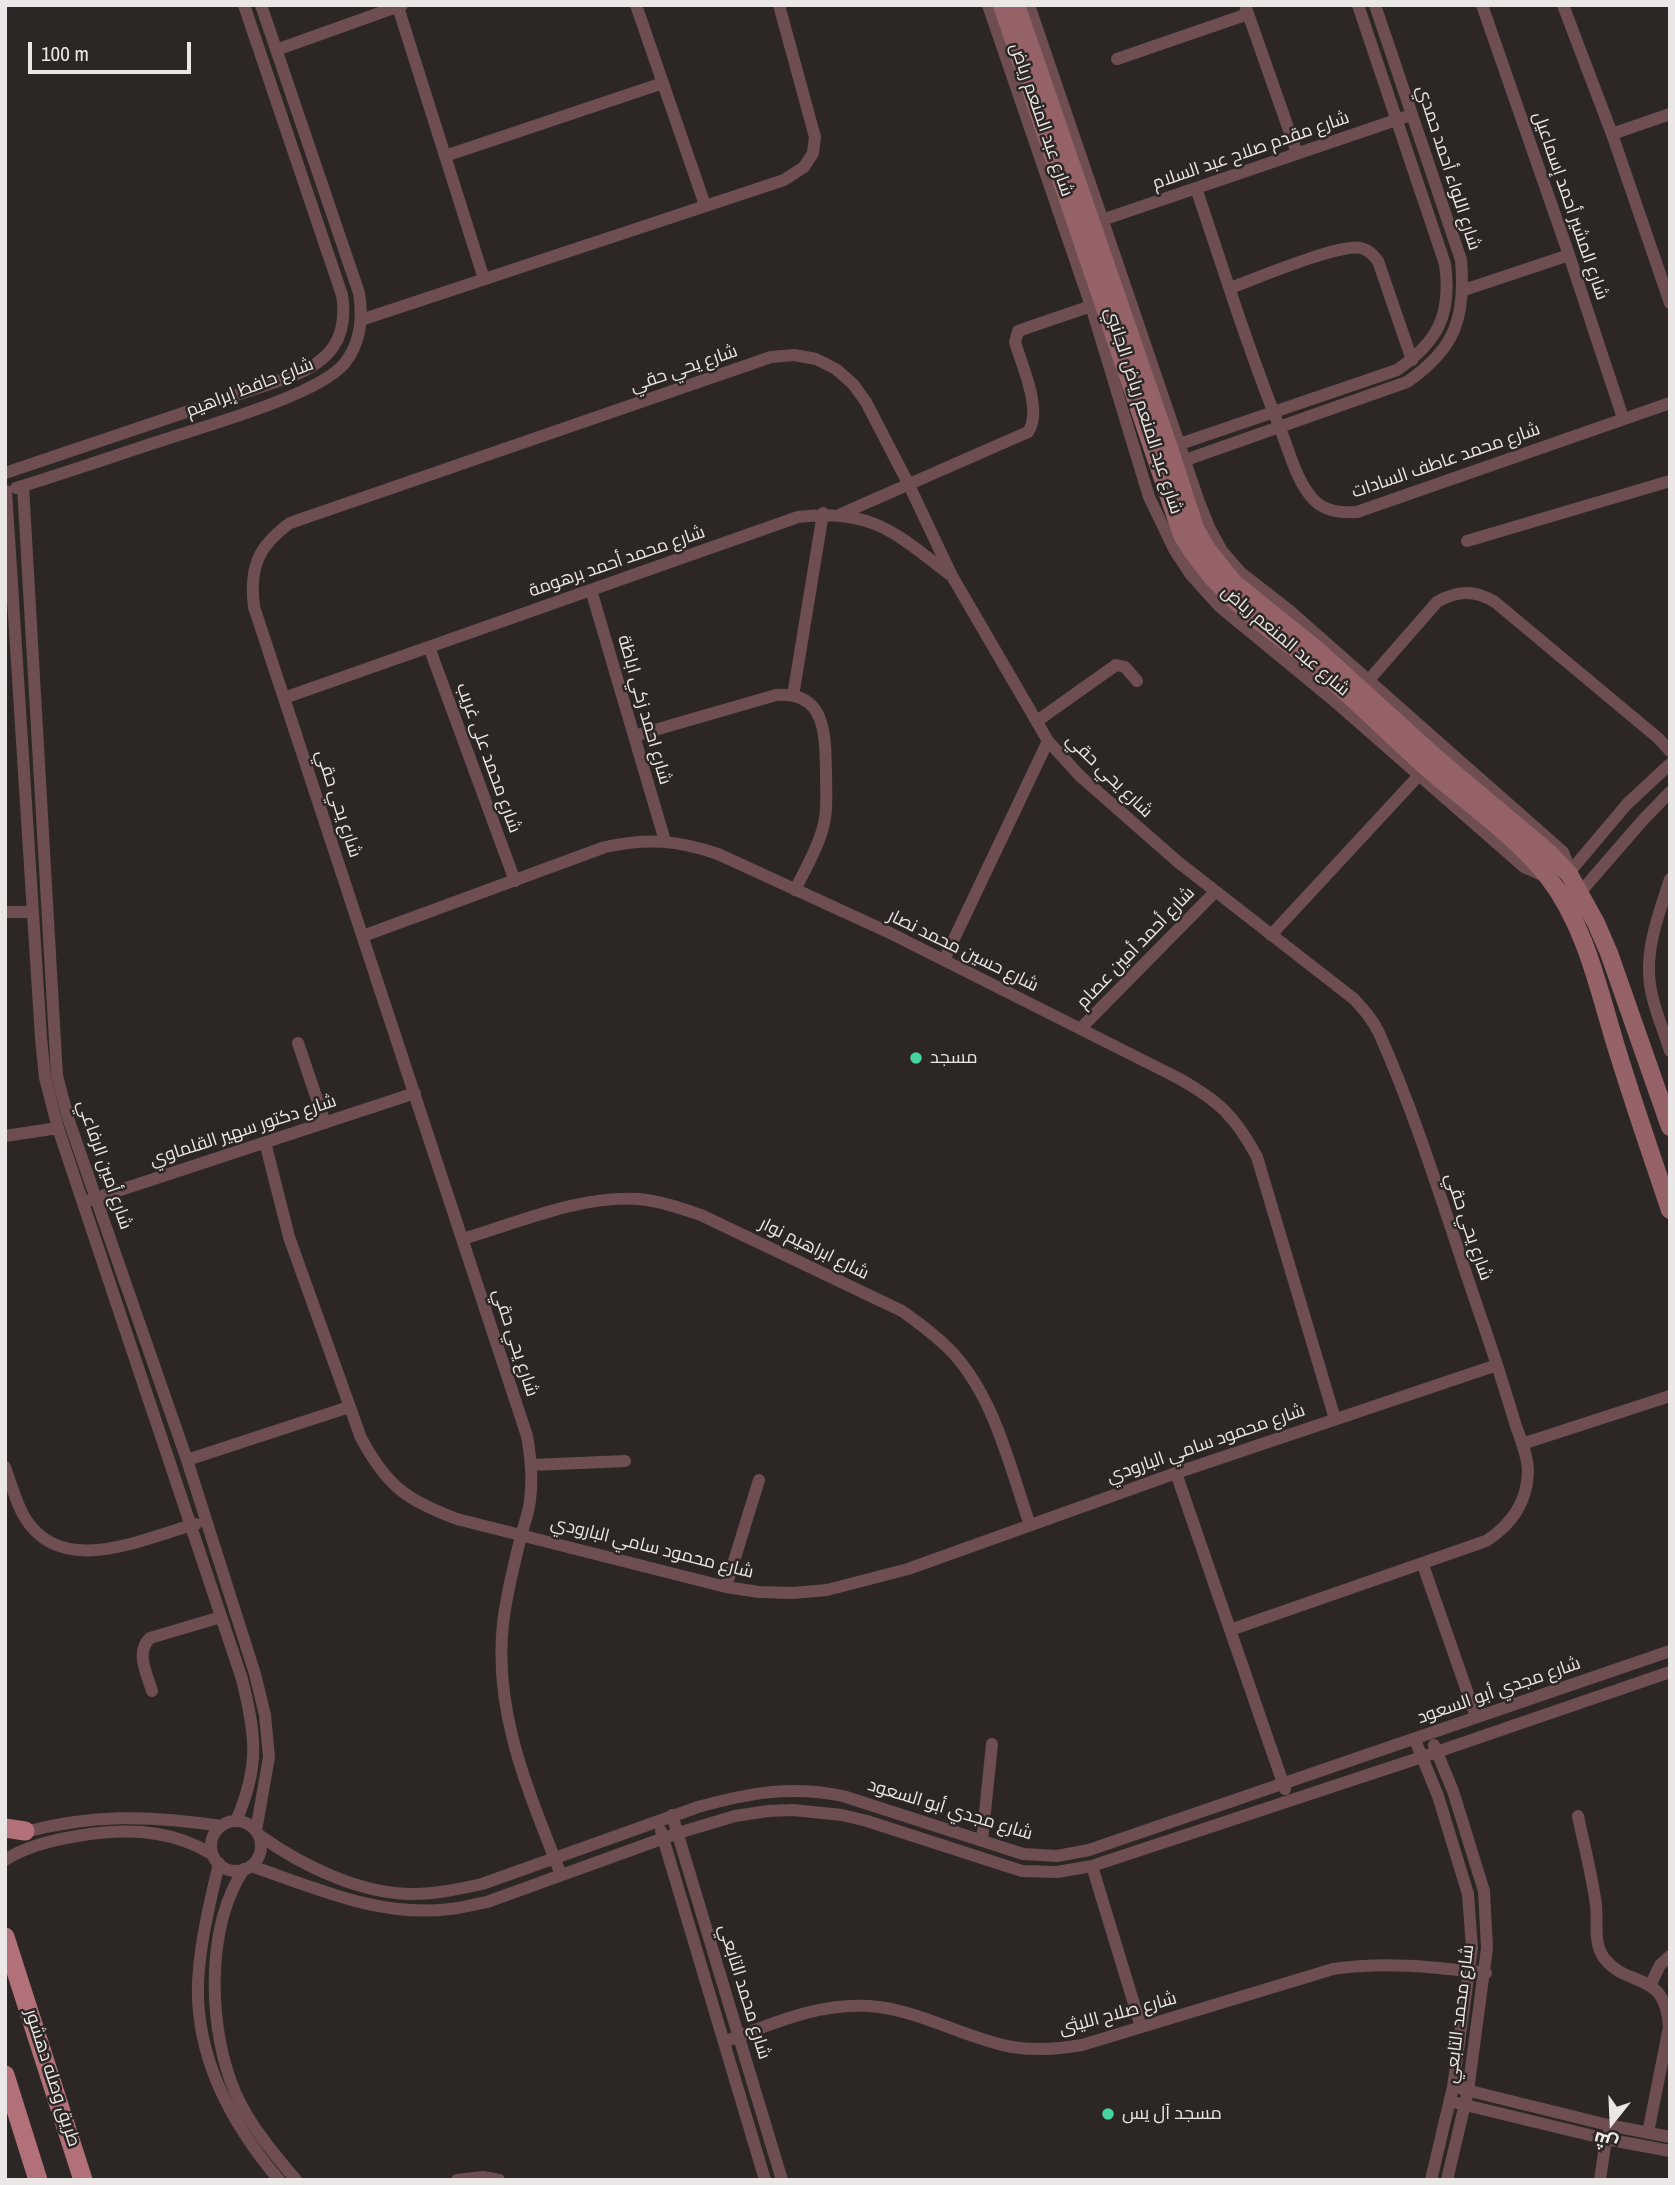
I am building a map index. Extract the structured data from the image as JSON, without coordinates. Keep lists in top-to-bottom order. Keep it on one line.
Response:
{"streets":{"main road":["طريق وصله دهشور"],"street":["شارع عبد المنعم رياض","شارع مقدم صلاح عبد السلام","شارع اللواء أحمد حمدي","شارع المشير أحمد إسماعيل","شارع يحي حقي","شارع حافظ إبراهيم","شارع عبد المنعم رياض الجانبي","شارع محمد عاطف السادات","شارع محمد أحمد برهومة","شارع احمد زكي اباظة","شارع محمد على غريب","شارع أحمد أمين عصام","شارع حسين محمد نصار","شارع دكتور سهير القلماوي","شارع أمين الرفاعي","شارع ابراهيم نوار","شارع محمود سامي البارودي","شارع مجدي أبو السعود","شارع محمد التابعي","شارع صلاح الليثى"]},"crossings":[["شارع عبد المنعم رياض","شارع اللواء أحمد حمدي"],["شارع عبد المنعم رياض","شارع عبد المنعم رياض الجانبي"],["شارع مقدم صلاح عبد السلام","شارع اللواء أحمد حمدي"],["شارع مقدم صلاح عبد السلام","شارع عبد المنعم رياض الجانبي"],["شارع مقدم صلاح عبد السلام","شارع محمد عاطف السادات"],["شارع اللواء أحمد حمدي","شارع عبد المنعم رياض الجانبي"],["شارع اللواء أحمد حمدي","شارع محمد عاطف السادات"],["شارع المشير أحمد إسماعيل","شارع محمد عاطف السادات"],["شارع يحي حقي","شارع محمد أحمد برهومة"],["شارع يحي حقي","شارع أحمد أمين عصام"],["شارع يحي حقي","شارع حسين محمد نصار"],["شارع يحي حقي","شارع دكتور سهير القلماوي"],["شارع يحي حقي","شارع ابراهيم نوار"],["شارع يحي حقي","شارع محمود سامي البارودي"],["شارع يحي حقي","شارع مجدي أبو السعود"],["شارع حافظ إبراهيم","شارع أمين الرفاعي"],["شارع محمد أحمد برهومة","شارع احمد زكي اباظة"],["شارع محمد أحمد برهومة","شارع محمد على غريب"],["شارع احمد زكي اباظة","شارع حسين محمد نصار"],["شارع محمد على غريب","شارع حسين محمد نصار"],["شارع أحمد أمين عصام","شارع حسين محمد نصار"],["شارع حسين محمد نصار","شارع محمود سامي البارودي"],["شارع دكتور سهير القلماوي","شارع أمين الرفاعي"],["شارع دكتور سهير القلماوي","شارع محمود سامي البارودي"],["شارع أمين الرفاعي","شارع مجدي أبو السعود"],["شارع ابراهيم نوار","شارع محمود سامي البارودي"],["شارع مجدي أبو السعود","شارع محمد التابعي"],["شارع محمد التابعي","شارع صلاح الليثى"]],"places":["مسجد","مسجد آل يس"],"scale_bar":"100 m","north":"bottom"}
